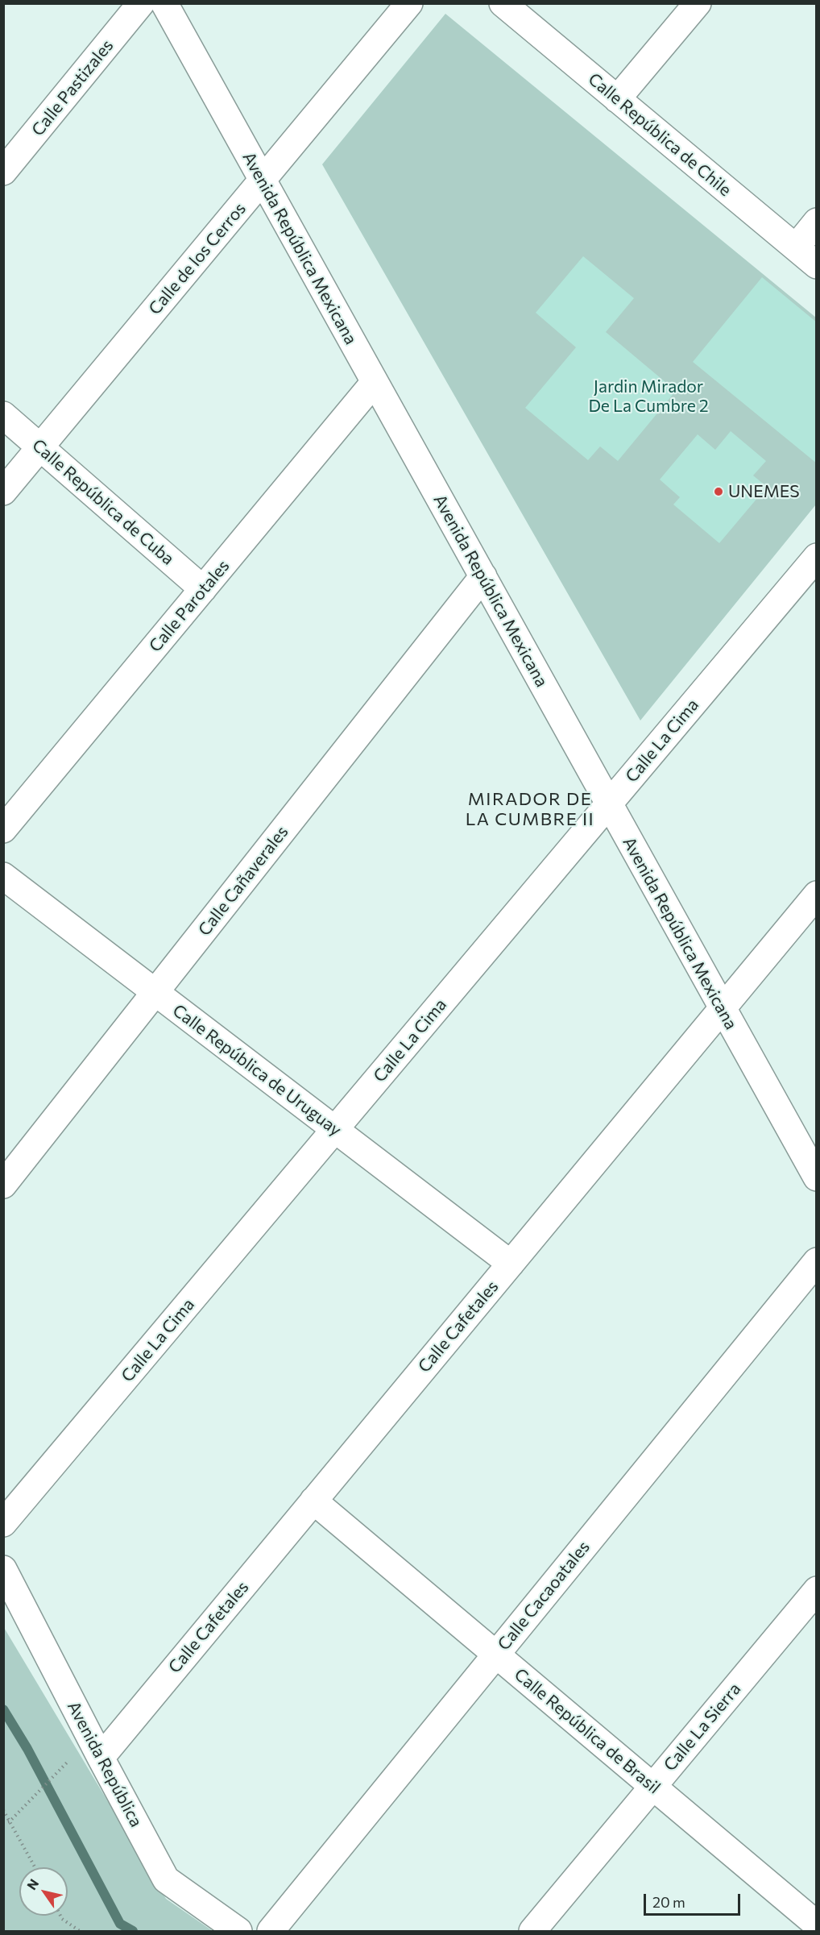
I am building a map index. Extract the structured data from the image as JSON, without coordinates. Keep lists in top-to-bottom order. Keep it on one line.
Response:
{"streets":{"street":["Calle Pastizales","Calle República de Chile","Avenida República Mexicana","Calle de los Cerros","Calle República de Cuba","Calle Parotales","Calle La Cima","Calle Cañaverales","Calle República de Uruguay","Calle Cafetales","Calle Cacaoatales","Calle La Sierra","Calle República de Brasil","Avenida República"]},"crossings":[["Avenida República Mexicana","Calle de los Cerros"],["Avenida República Mexicana","Calle Parotales"],["Avenida República Mexicana","Calle La Cima"],["Avenida República Mexicana","Calle Cañaverales"],["Avenida República Mexicana","Calle Cafetales"],["Calle de los Cerros","Calle República de Cuba"],["Calle República de Cuba","Calle Parotales"],["Calle La Cima","Calle República de Uruguay"],["Calle Cañaverales","Calle República de Uruguay"],["Calle República de Uruguay","Calle Cafetales"],["Calle Cafetales","Calle República de Brasil"],["Calle Cafetales","Avenida República"],["Calle Cacaoatales","Calle República de Brasil"],["Calle La Sierra","Calle República de Brasil"]],"districts":["MIRADOR DE LA CUMBRE II"],"parks":["Jardin Mirador De La Cumbre 2"],"places":["UNEMES"],"scale_bar":"20 m","north":"top left"}
